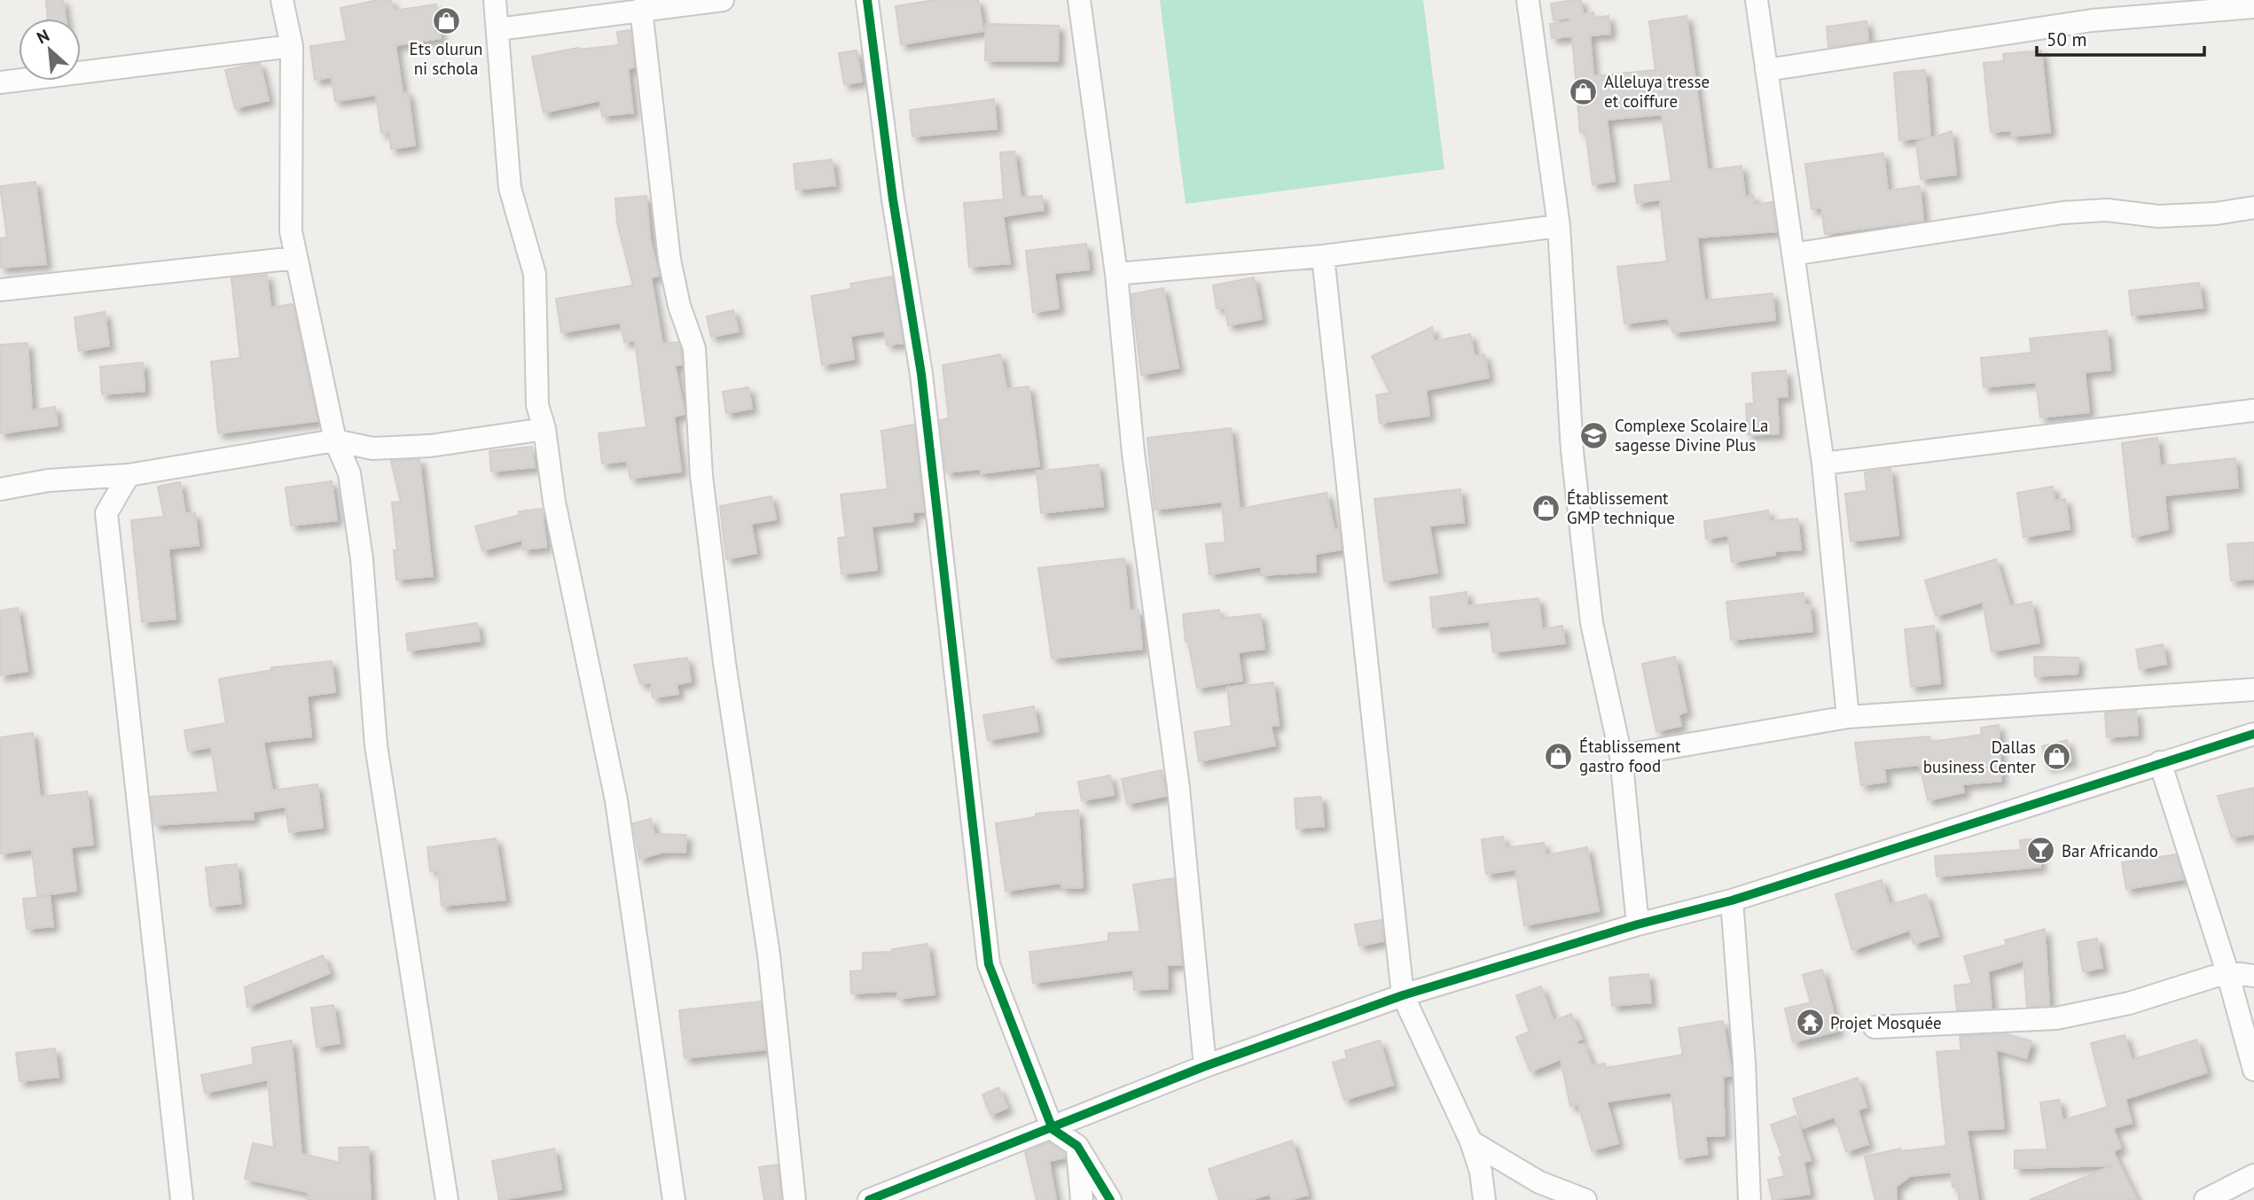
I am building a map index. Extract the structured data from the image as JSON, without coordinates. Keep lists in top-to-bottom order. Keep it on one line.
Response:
{"places":{"shop":["Ets olurun ni schola","Alleluya tresse et coiffure","Établissement GMP technique","Établissement gastro food","Dallas business Center"],"school or university":["Complexe Scolaire La sagesse Divine Plus"],"bar":["Bar Africando"],"temple":["Projet Mosquée"]},"scale_bar":"50 m","north":"top left"}
